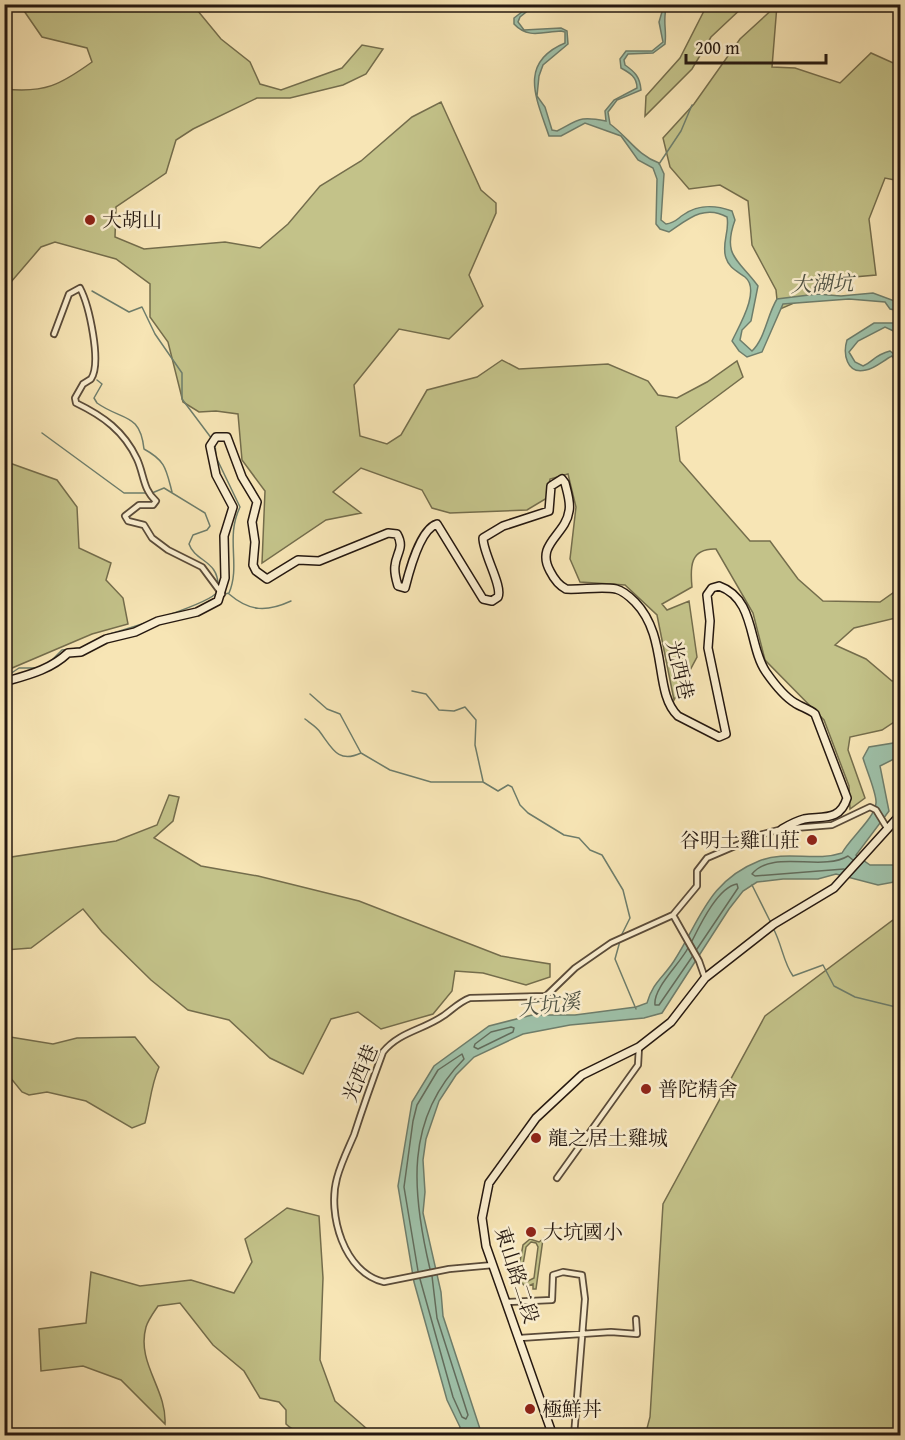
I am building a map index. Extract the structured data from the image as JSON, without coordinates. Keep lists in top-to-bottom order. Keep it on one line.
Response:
{"streets":{"street":["光西巷","東山路二段"]},"crossings":[["光西巷","東山路二段"]],"water":["大湖坑","大坑溪"],"places":["大胡山","谷明土雞山莊","普陀精舍","龍之居土雞城","大坑國小","極鮮丼"],"scale_bar":"200 m"}
